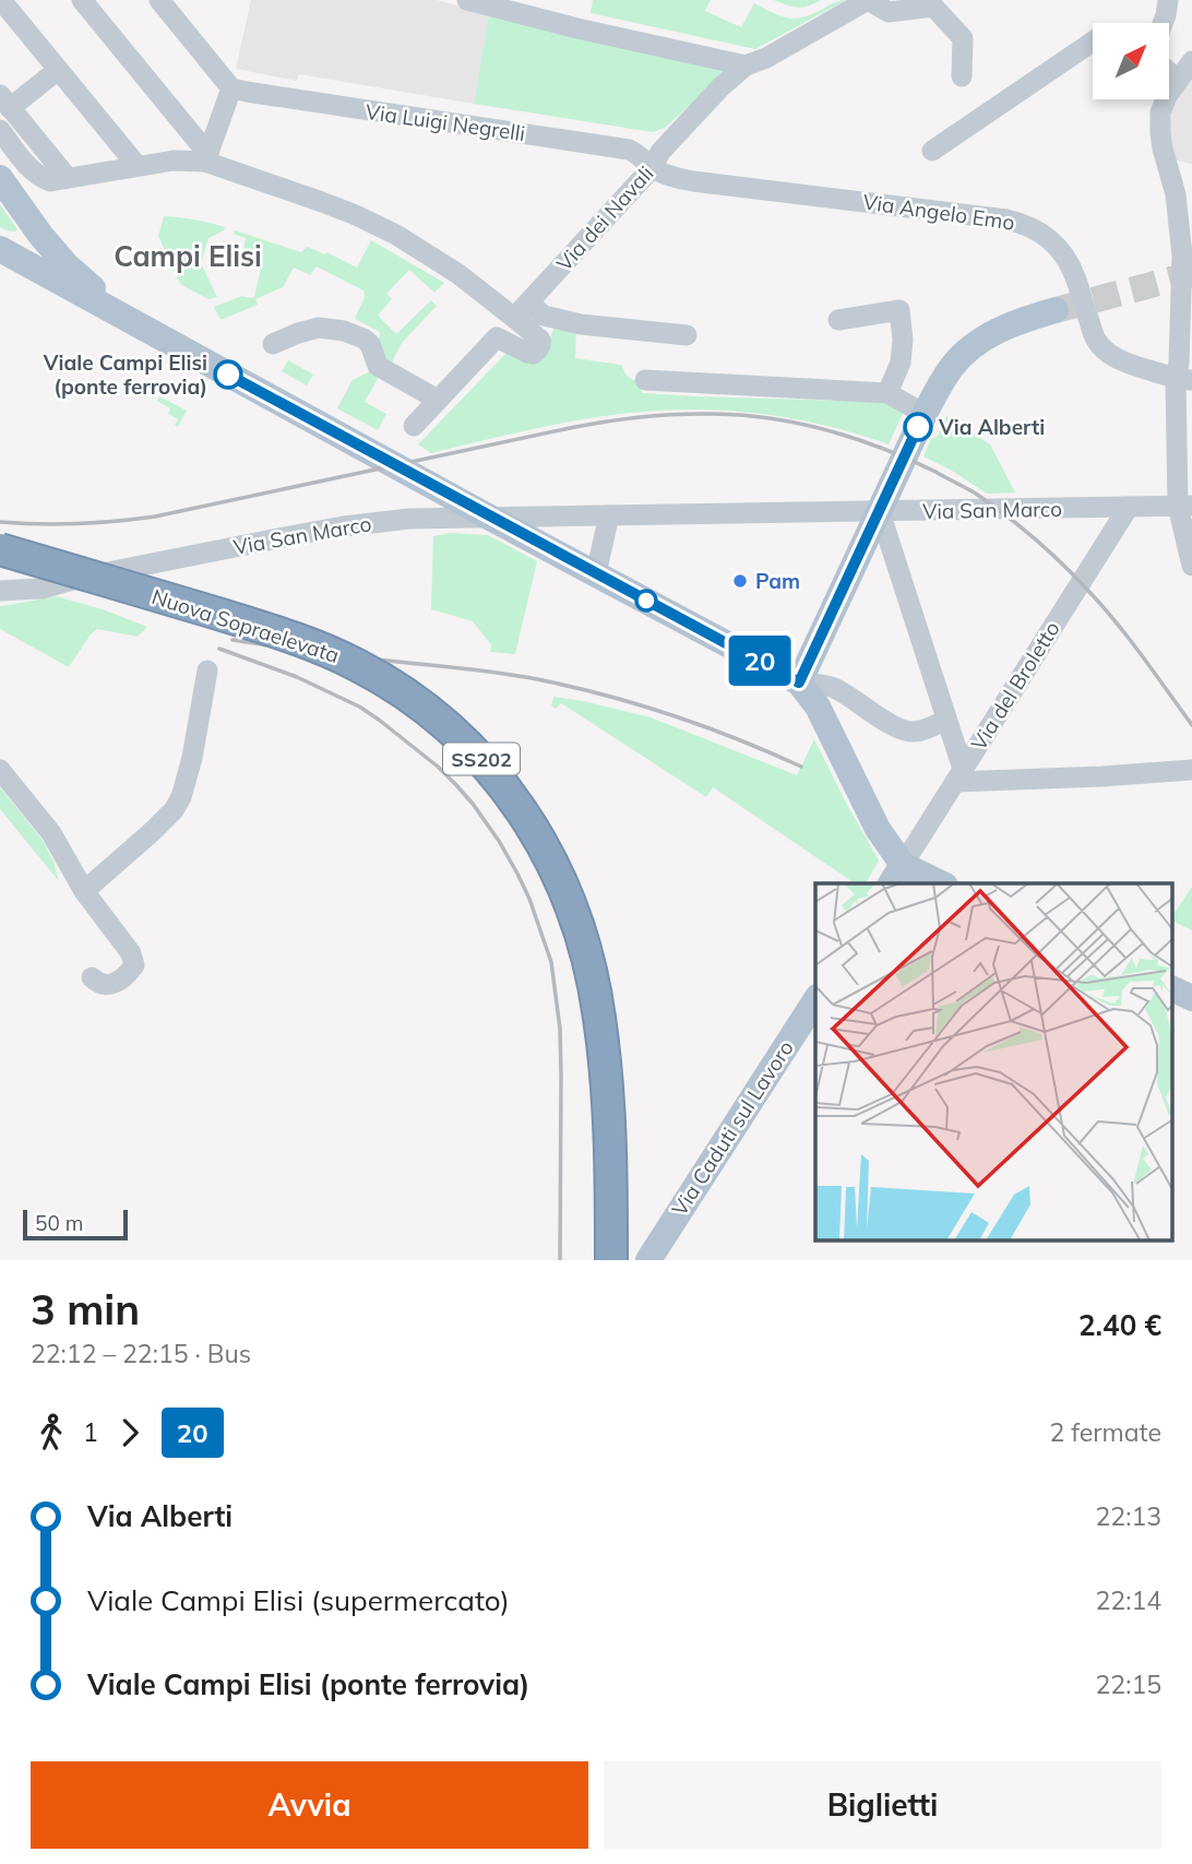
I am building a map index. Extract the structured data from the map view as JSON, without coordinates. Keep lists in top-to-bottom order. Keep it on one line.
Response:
{"streets":{"highway":["Nuova Sopraelevata","SS202"],"main road":["Via Caduti sul Lavoro"],"street":["Via Luigi Negrelli","Via Angelo Emo","Via dei Navali","Via San Marco","Via del Broletto"]},"crossings":[["Via Luigi Negrelli","Via Angelo Emo"],["Via Luigi Negrelli","Via dei Navali"],["Via Angelo Emo","Via dei Navali"],["Via San Marco","Via del Broletto"]],"districts":["Campi Elisi"],"places":["Viale Campi Elisi (ponte ferrovia)","Via Alberti","Pam"],"lines":["bus line 20"],"scale_bar":"50 m","north":"top right","page":{"on_map":"20","scale":"50 m","heading":["3 min","22:12 – 22:15 · Bus","2.40 €"],"legs":["1","20","2 fermate"],"list":[{"name":"Via Alberti","value":"22:13"},{"name":"Viale Campi Elisi (supermercato)","value":"22:14"},{"name":"Viale Campi Elisi (ponte ferrovia)","value":"22:15"}],"buttons":["Avvia","Biglietti"]}}
